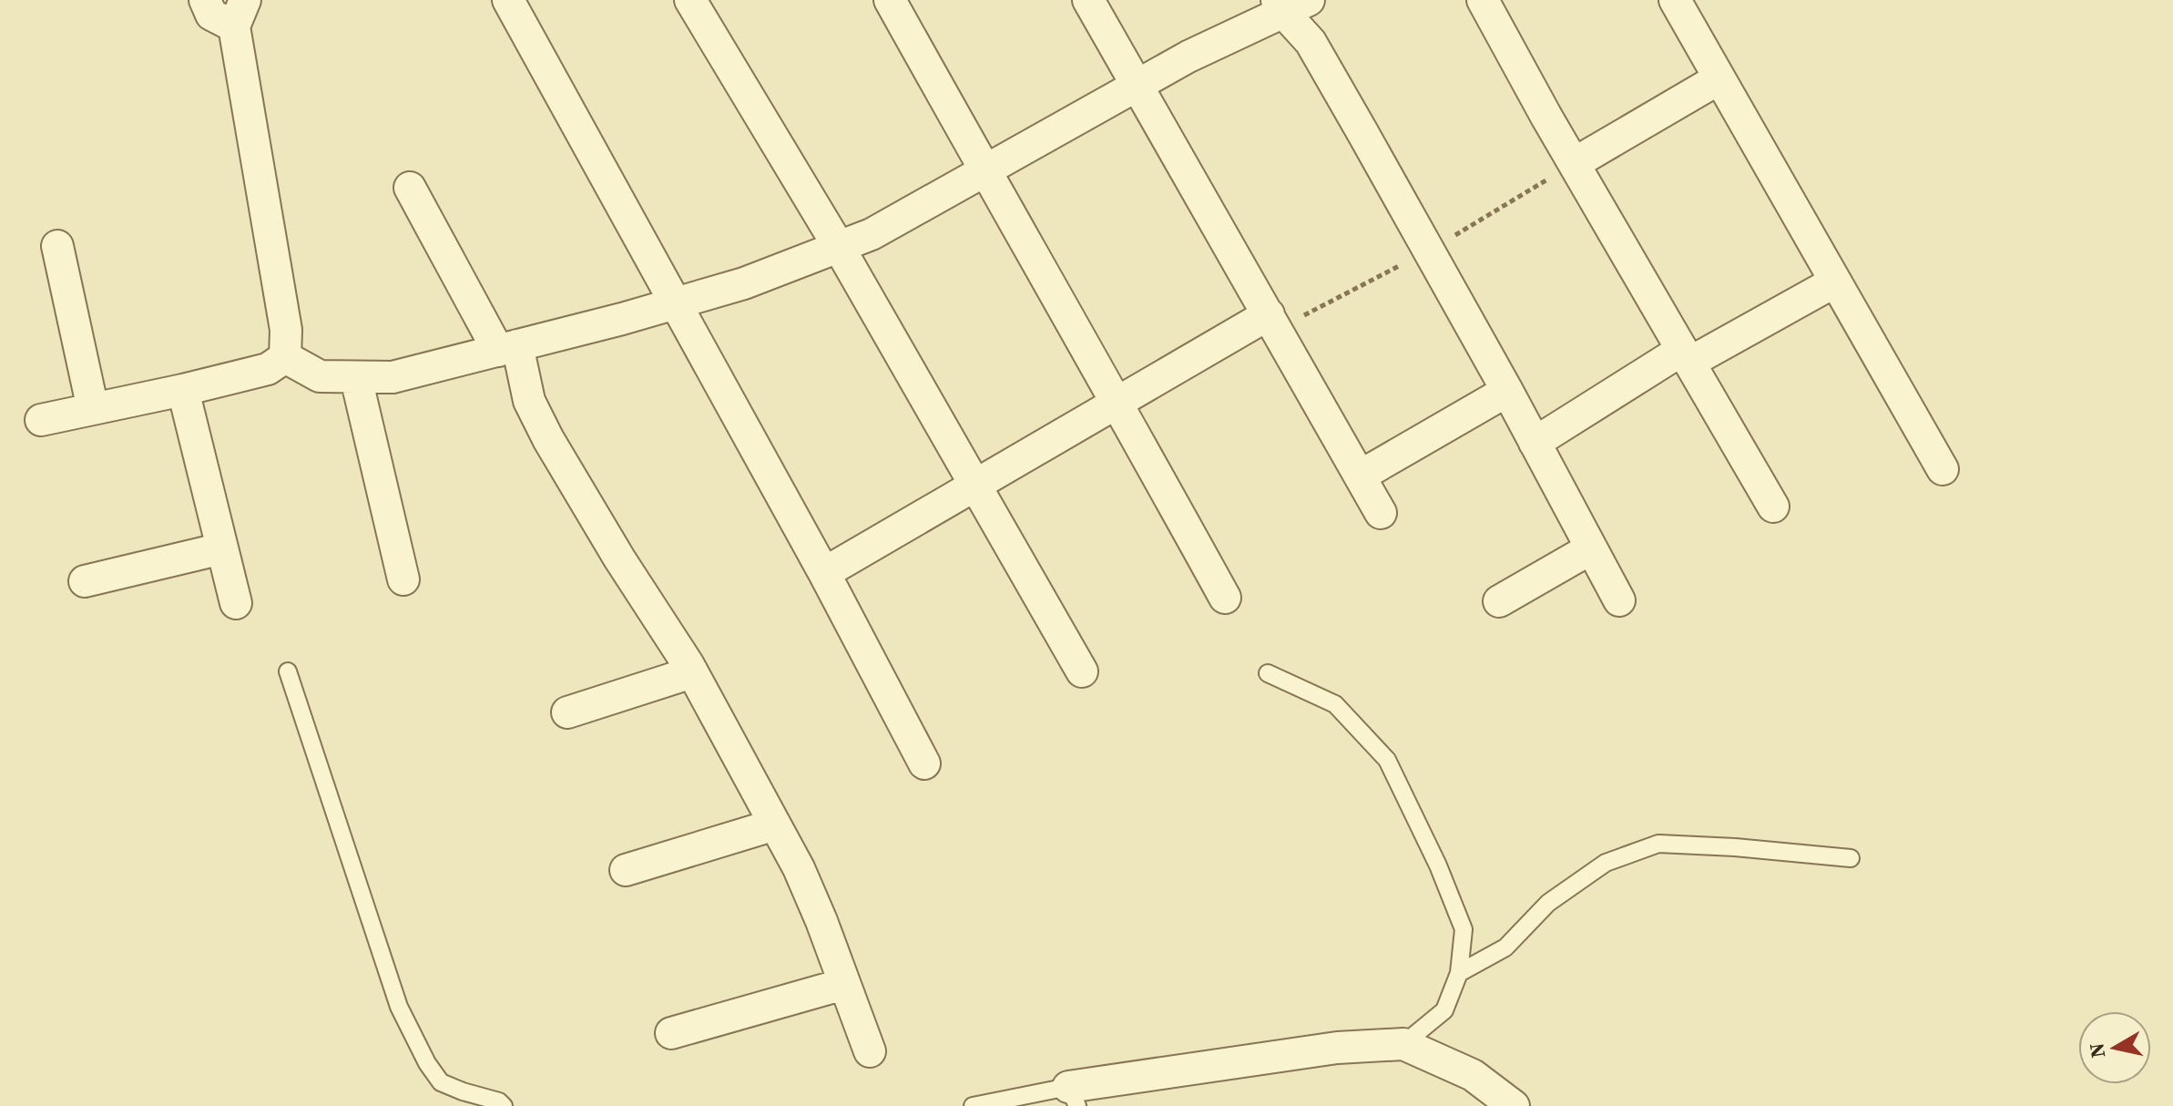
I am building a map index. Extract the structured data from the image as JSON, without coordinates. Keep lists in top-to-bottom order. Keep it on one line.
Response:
{"north":"left"}
